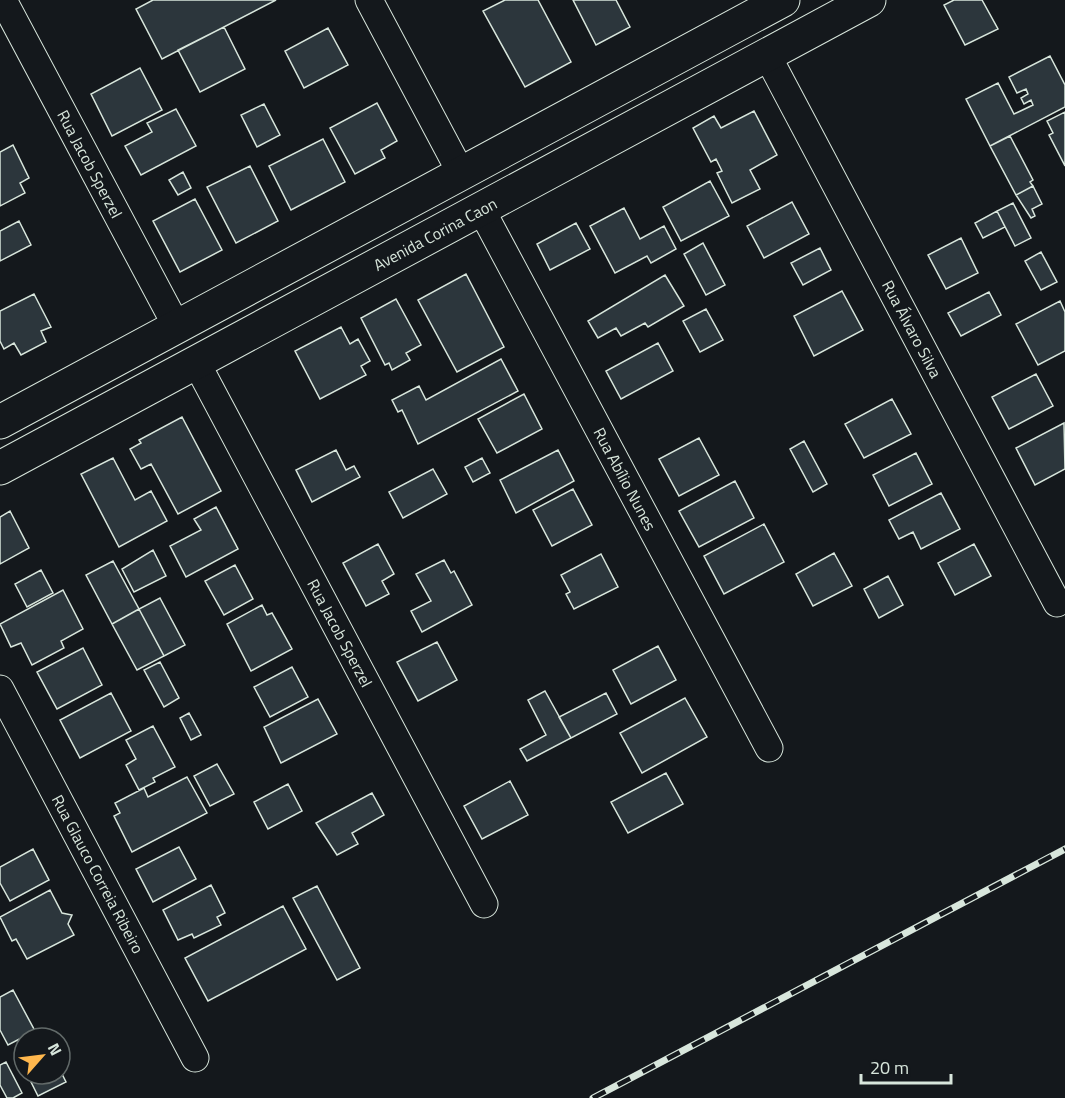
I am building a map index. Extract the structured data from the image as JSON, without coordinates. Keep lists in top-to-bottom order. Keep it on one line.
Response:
{"streets":{"main road":["Avenida Corina Caon"],"street":["Rua Jacob Sperzel","Rua Álvaro Silva","Rua Abílio Nunes","Rua Glauco Correia Ribeiro"]},"crossings":[["Rua Jacob Sperzel","Avenida Corina Caon"],["Avenida Corina Caon","Rua Álvaro Silva"],["Avenida Corina Caon","Rua Abílio Nunes"]],"scale_bar":"20 m","north":"top right"}
